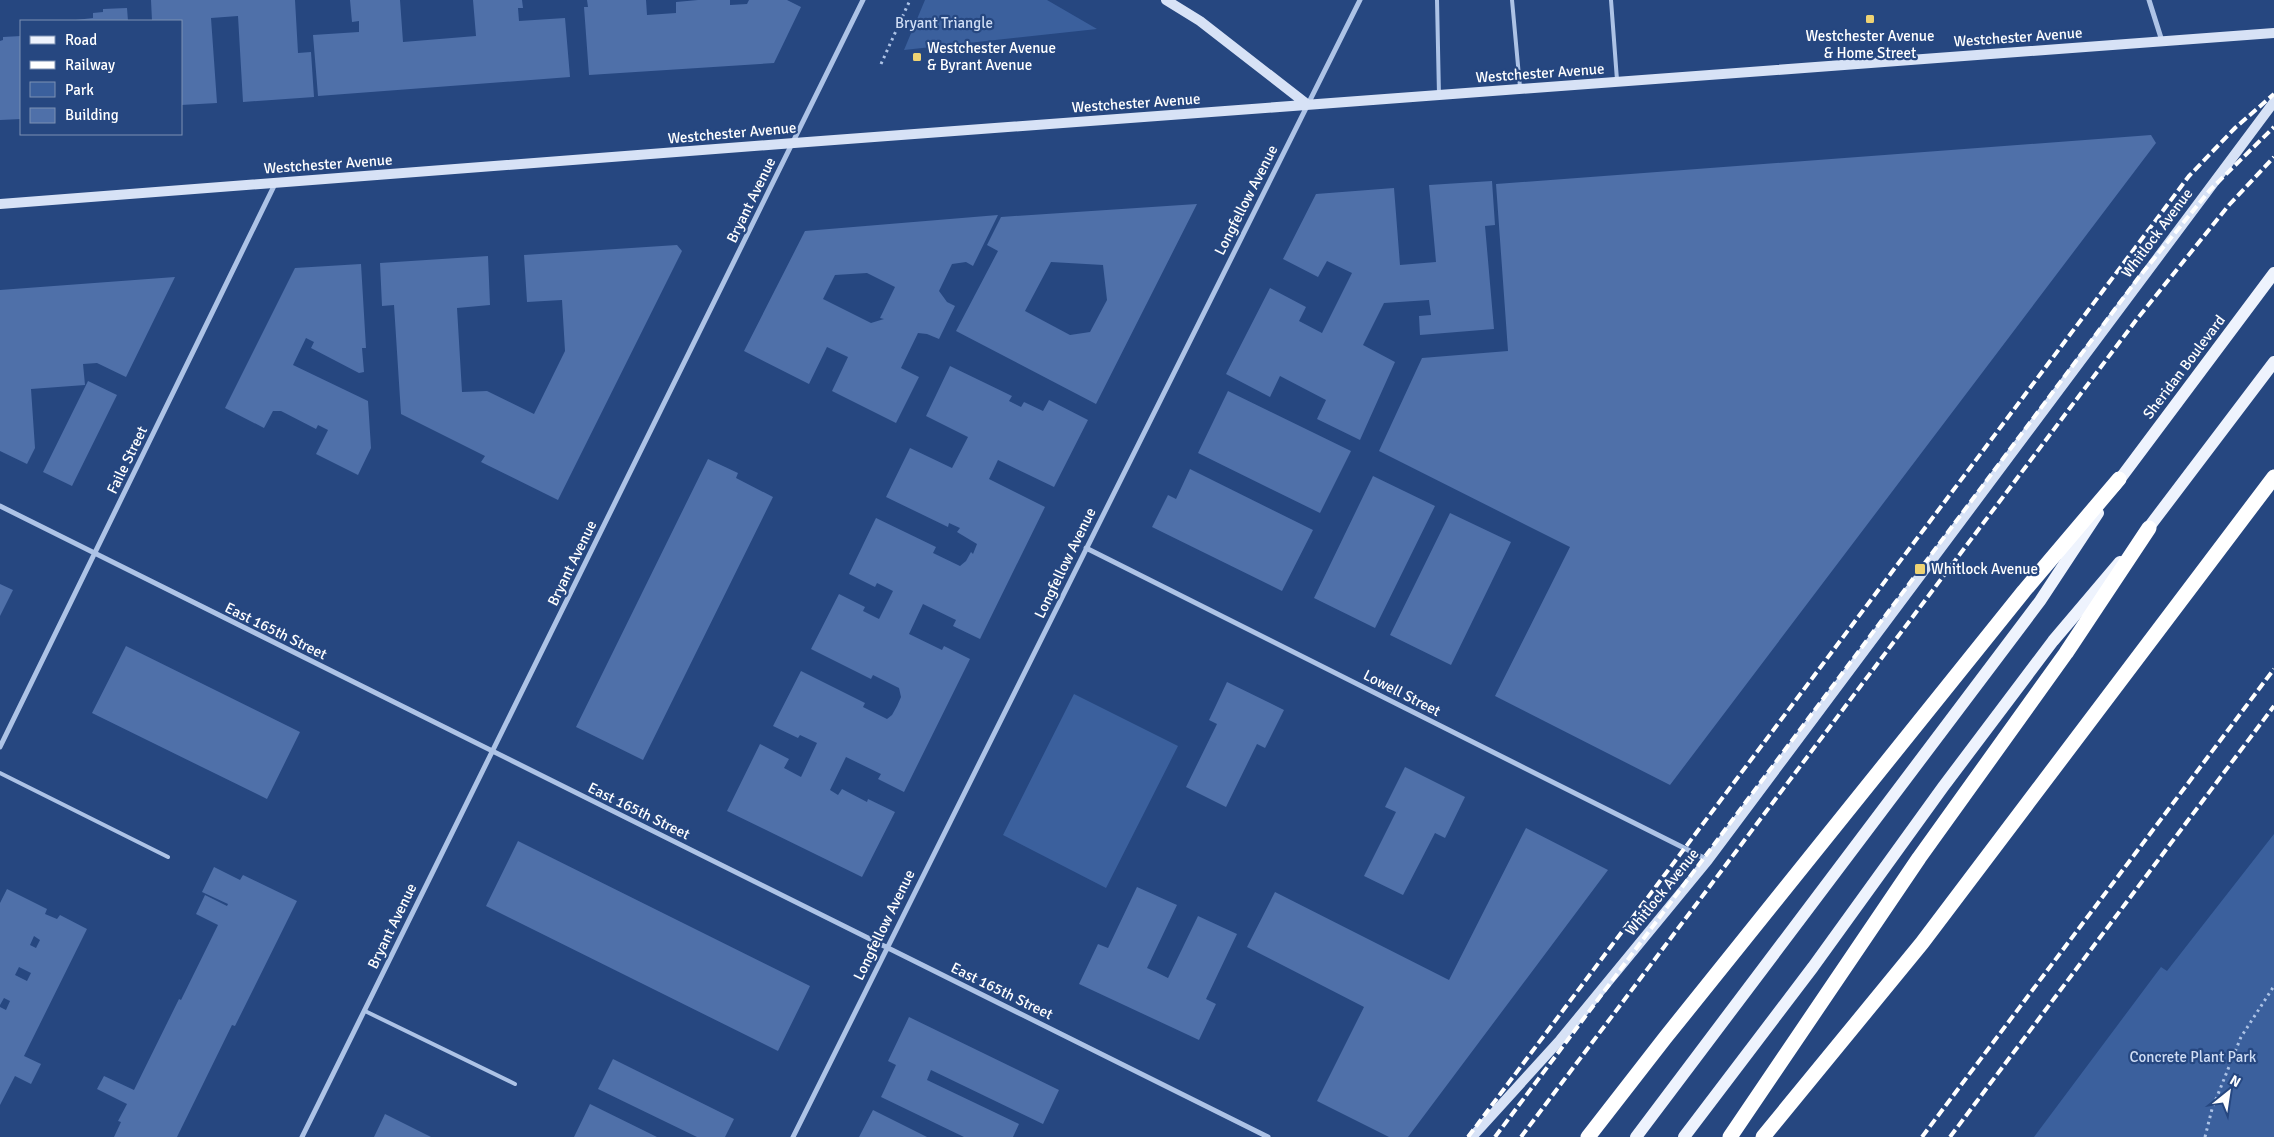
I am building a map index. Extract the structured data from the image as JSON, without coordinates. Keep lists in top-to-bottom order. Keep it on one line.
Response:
{"streets":{"main road":["Westchester Avenue","Whitlock Avenue","Sheridan Boulevard"],"street":["Bryant Avenue","Longfellow Avenue","Faile Street","East 165th Street","Lowell Street"]},"crossings":[["Westchester Avenue","Bryant Avenue"],["Westchester Avenue","Longfellow Avenue"],["Westchester Avenue","Faile Street"],["Bryant Avenue","East 165th Street"],["Longfellow Avenue","East 165th Street"],["Longfellow Avenue","Lowell Street"],["Whitlock Avenue","Lowell Street"],["Faile Street","East 165th Street"]],"parks":["Bryant Triangle","Concrete Plant Park"],"places":{"transit":["Westchester Avenue & Home Street","Westchester Avenue & Byrant Avenue","Whitlock Avenue"]},"legend":["Road","Railway","Park","Building"],"north":"top right"}
